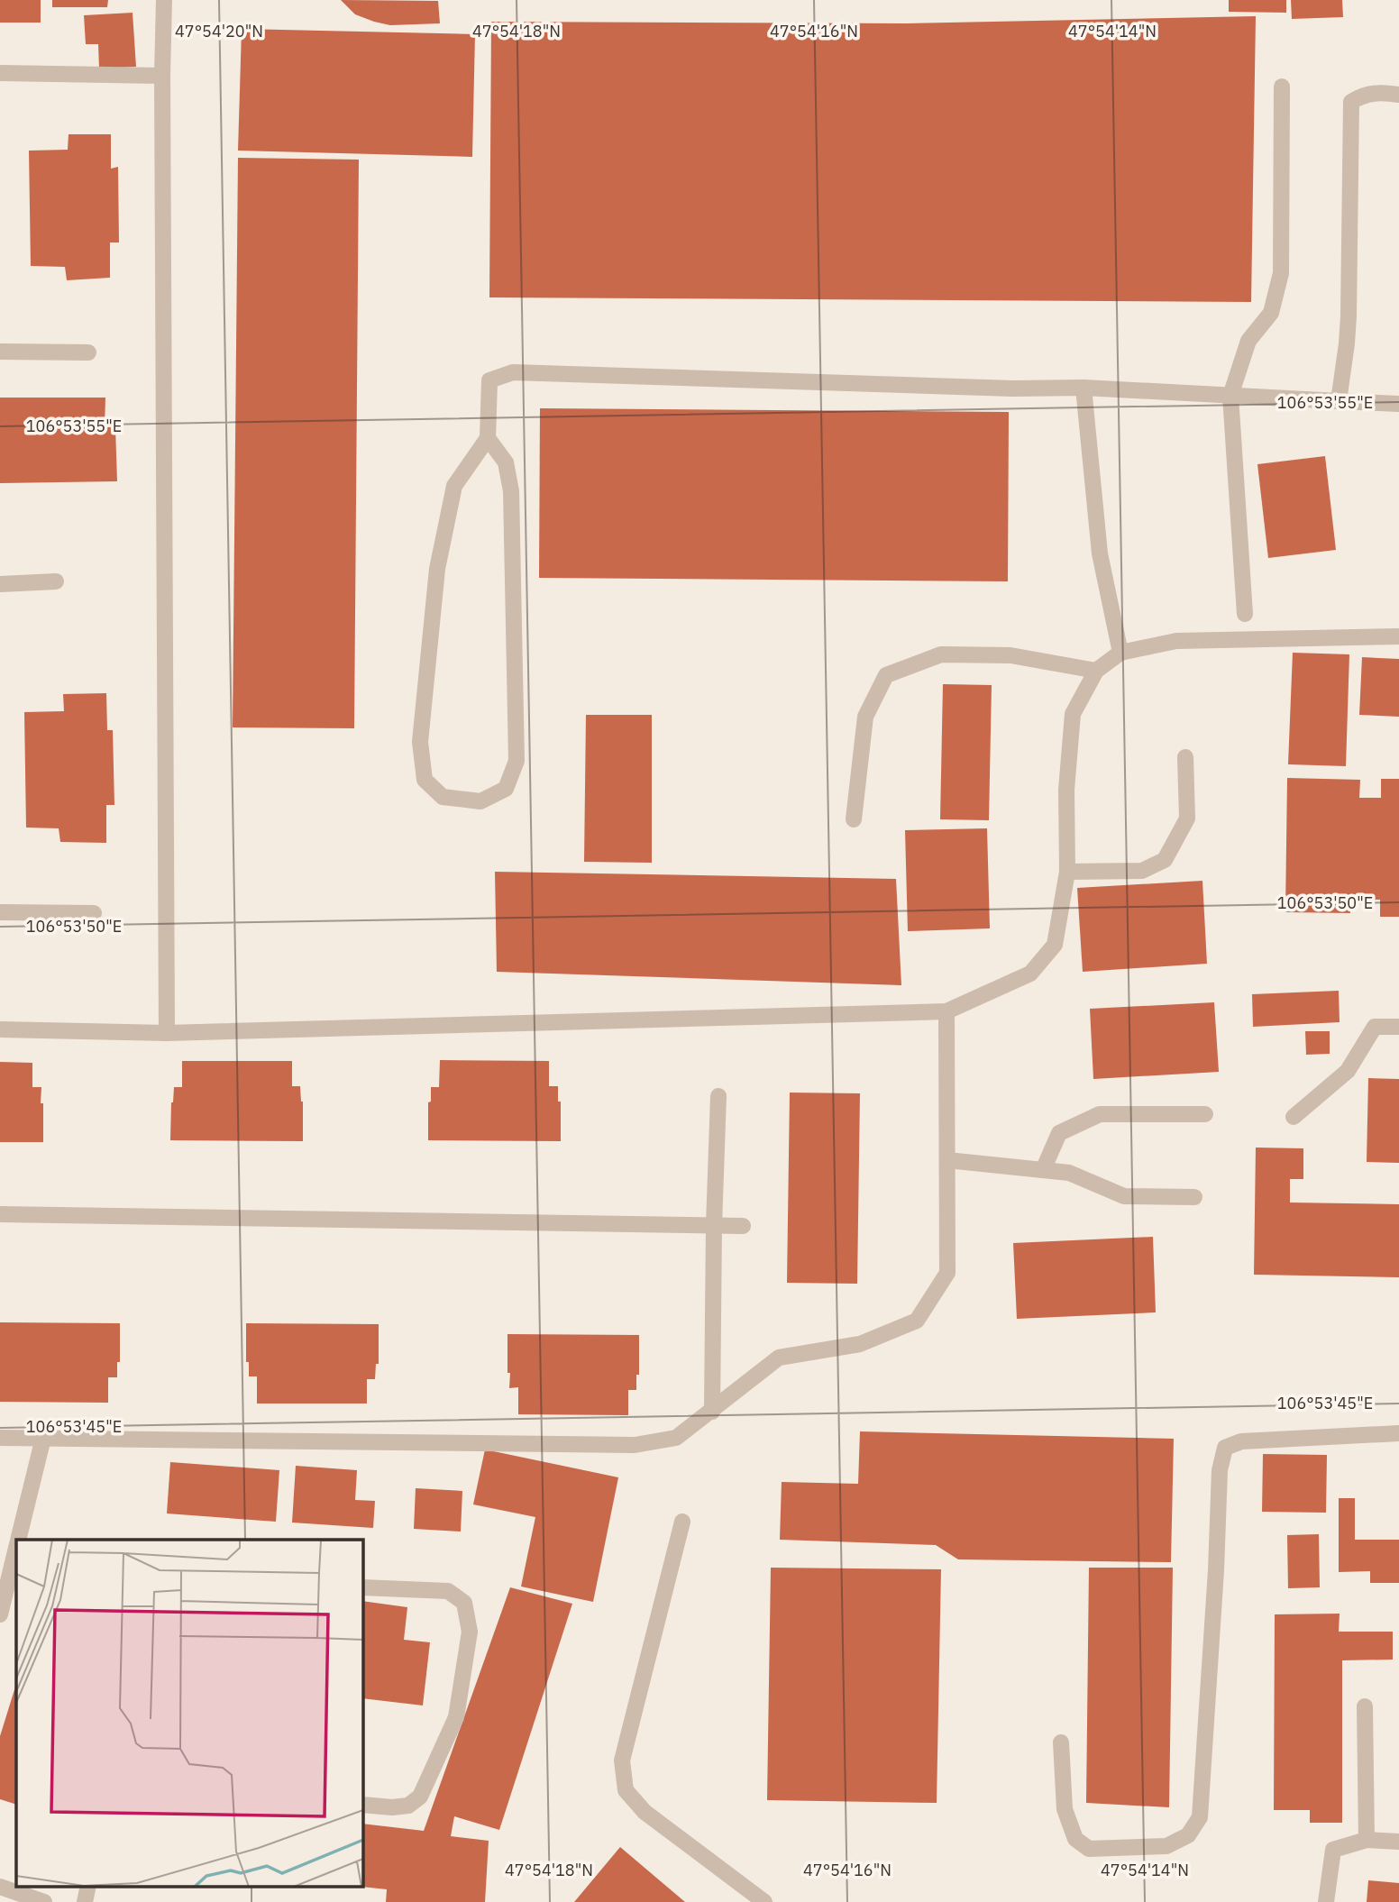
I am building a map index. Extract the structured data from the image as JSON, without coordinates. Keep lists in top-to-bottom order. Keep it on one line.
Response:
{"coordinates":["47°54'20\"N","47°54'18\"N","47°54'16\"N","47°54'14\"N","106°53'55\"E","106°53'50\"E","106°53'45\"E"]}
